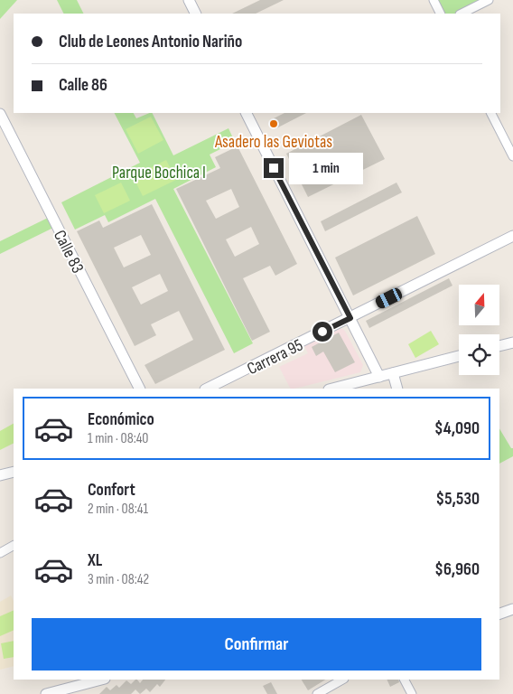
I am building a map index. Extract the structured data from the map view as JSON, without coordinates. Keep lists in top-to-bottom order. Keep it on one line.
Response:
{"streets":{"street":["Calle 83","Carrera 95"]},"parks":["Parque Bochica I"],"places":["Asadero las Geviotas"],"north":"top","page":{"banner":["Club de Leones Antonio Nariño","Calle 86"],"bubble":"1 min","list":[{"name":"Económico","note":"1 min · 08:40","value":"$4,090"},{"name":"Confort","note":"2 min · 08:41","value":"$5,530"},{"name":"XL","note":"3 min · 08:42","value":"$6,960"}],"buttons":"Confirmar"}}
